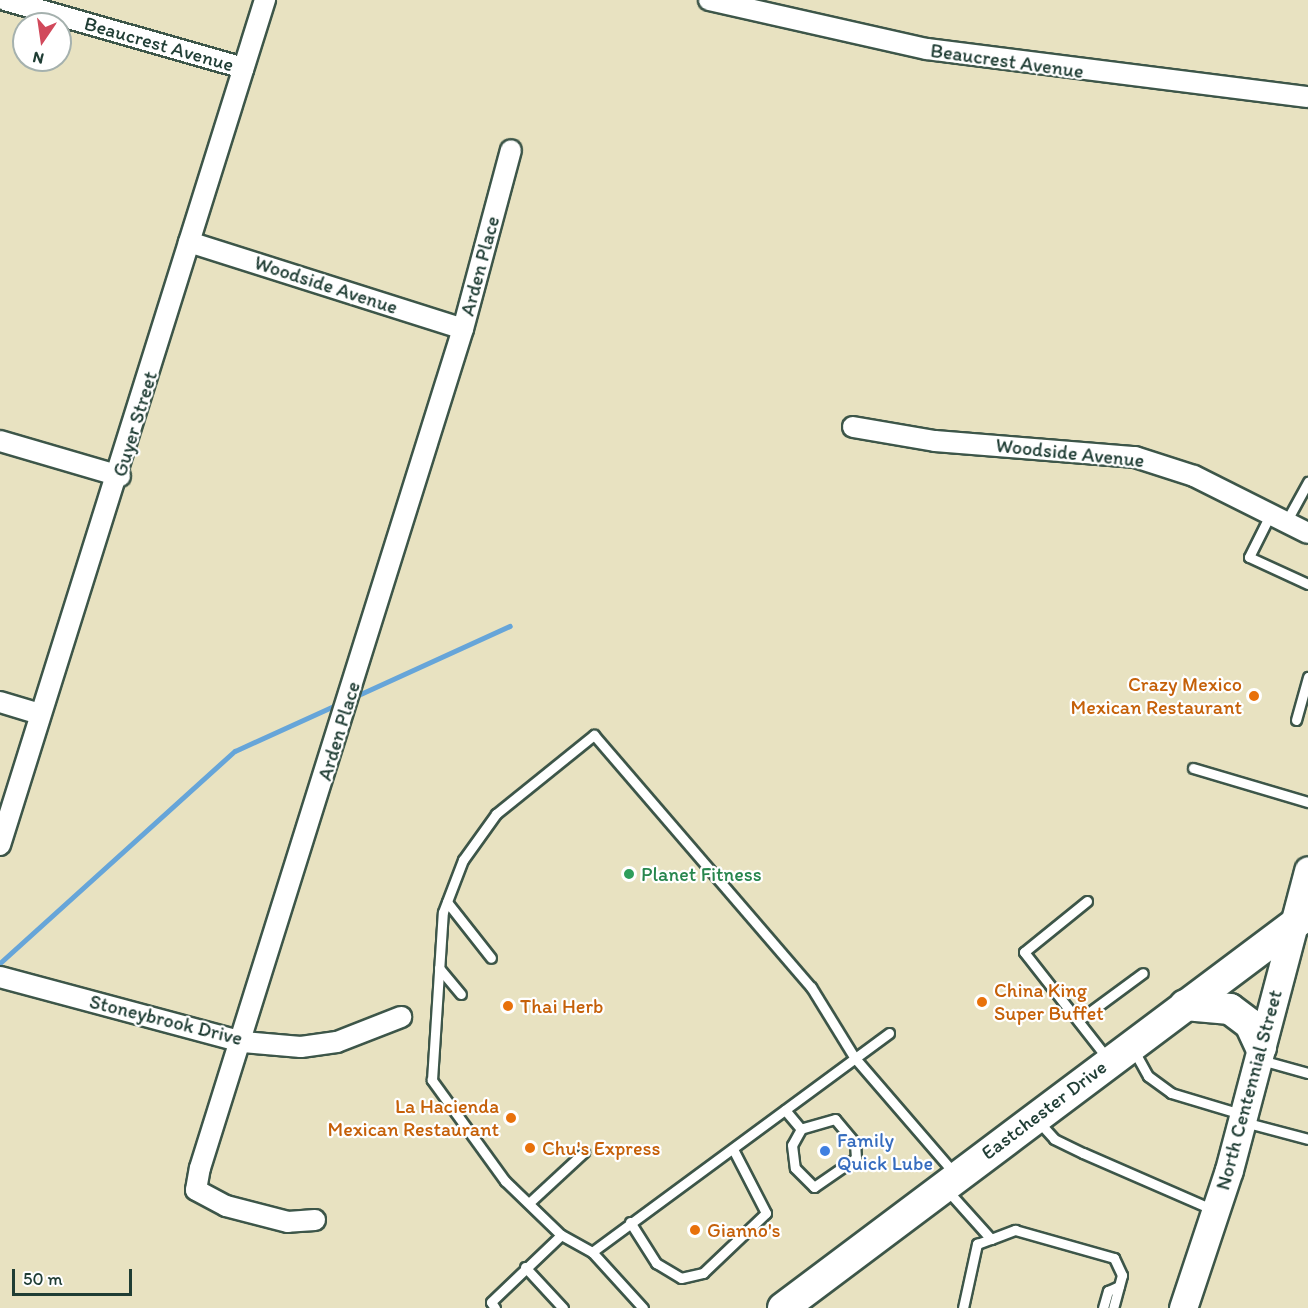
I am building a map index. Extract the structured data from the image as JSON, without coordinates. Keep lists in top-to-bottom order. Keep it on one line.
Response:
{"streets":{"main road":["Eastchester Drive"],"street":["Beaucrest Avenue","Arden Place","Woodside Avenue","Guyer Street","Stoneybrook Drive","North Centennial Street"]},"crossings":[["Beaucrest Avenue","Guyer Street"],["Arden Place","Woodside Avenue"],["Arden Place","Stoneybrook Drive"],["Woodside Avenue","Guyer Street"],["North Centennial Street","Eastchester Drive"]],"places":["Crazy Mexico Mexican Restaurant","Planet Fitness","China King Super Buffet","Thai Herb","La Hacienda Mexican Restaurant","Chu's Express","Family Quick Lube","Gianno's"],"scale_bar":"50 m","north":"bottom"}
